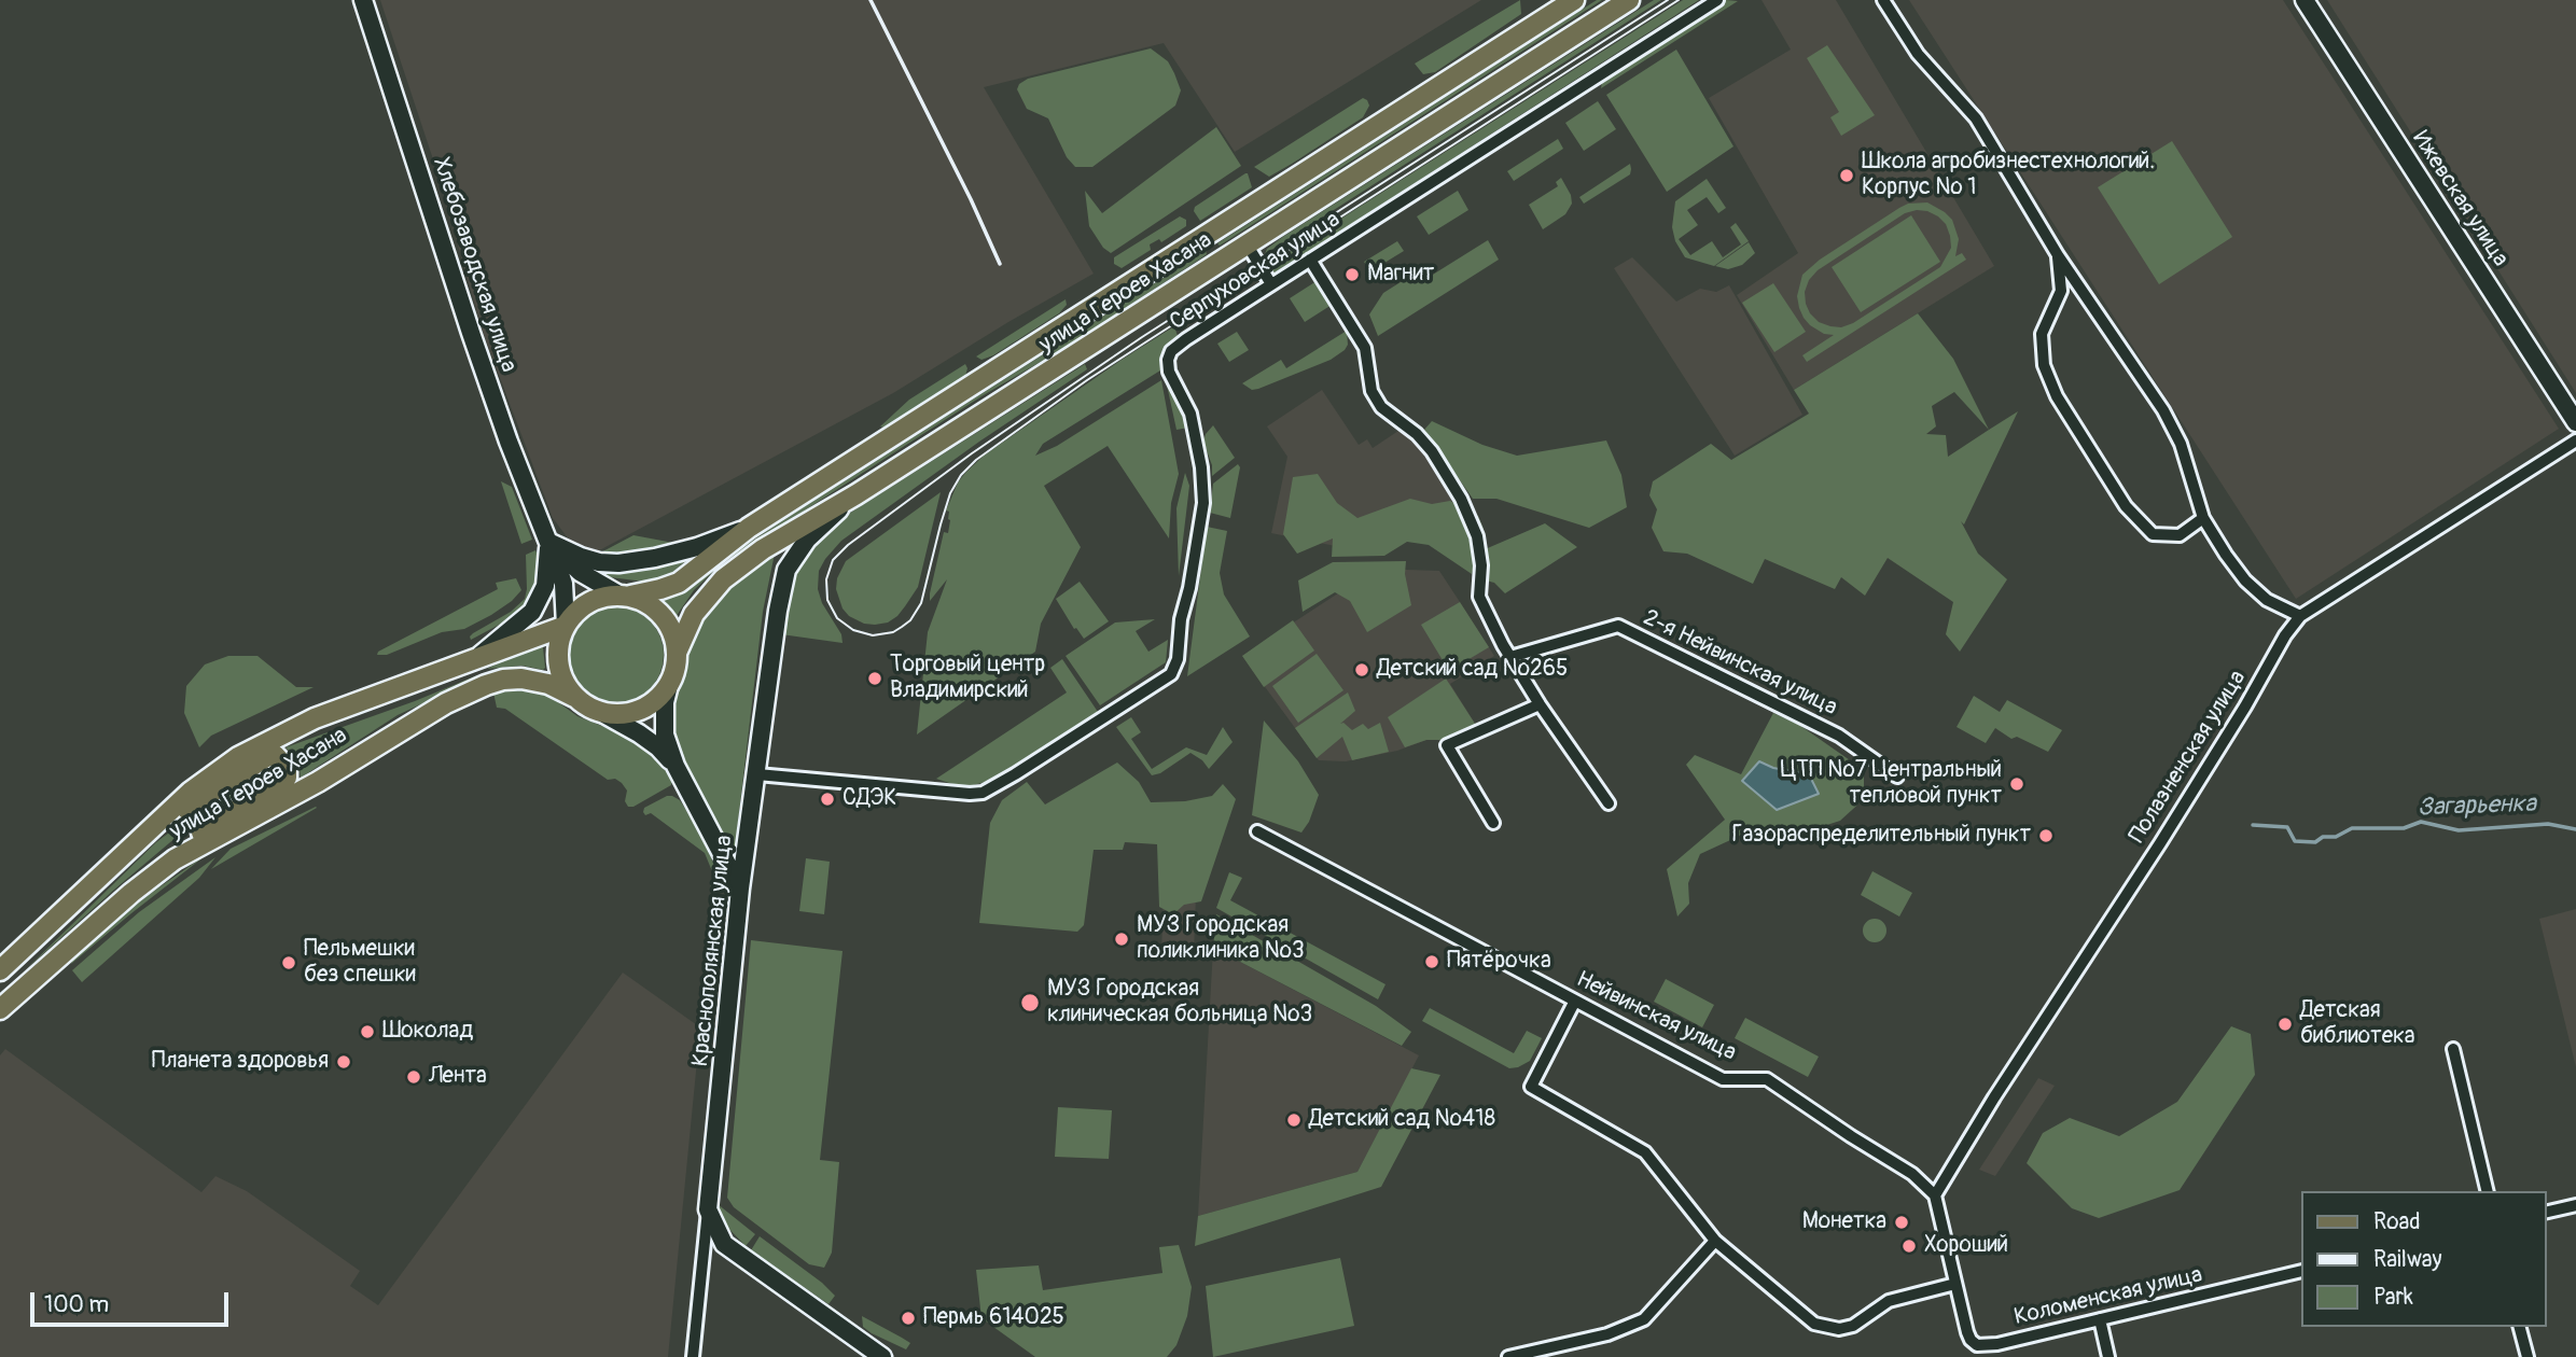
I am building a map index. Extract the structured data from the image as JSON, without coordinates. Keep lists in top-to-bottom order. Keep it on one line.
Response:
{"streets":{"main road":["Ижевская улица","Хлебозаводская улица","улица Героев Хасана","Краснополянская улица"],"street":["Серпуховская улица","2-я Нейвинская улица","Полазненская улица","Нейвинская улица","Коломенская улица"]},"crossings":[["Хлебозаводская улица","улица Героев Хасана"],["Серпуховская улица","Краснополянская улица"],["улица Героев Хасана","Краснополянская улица"],["Полазненская улица","Нейвинская улица"]],"water":["Загарьенка"],"places":["Школа агробизнестехнологий. Корпус № 1","Магнит","Детский сад №265","Торговый центр Владимирский","ЦТП №7 Центральный тепловой пункт","СДЭК","Газораспределительный пункт","МУЗ Городская поликлиника №3","Пятёрочка","Пельмешки без спешки","МУЗ Городская клиническая больница №3","Детская библиотека","Шоколад","Планета здоровья","Лента","Детский сад №418","Монетка","Хороший","Пермь 614025"],"legend":["Road","Railway","Park"],"scale_bar":"100 m"}
